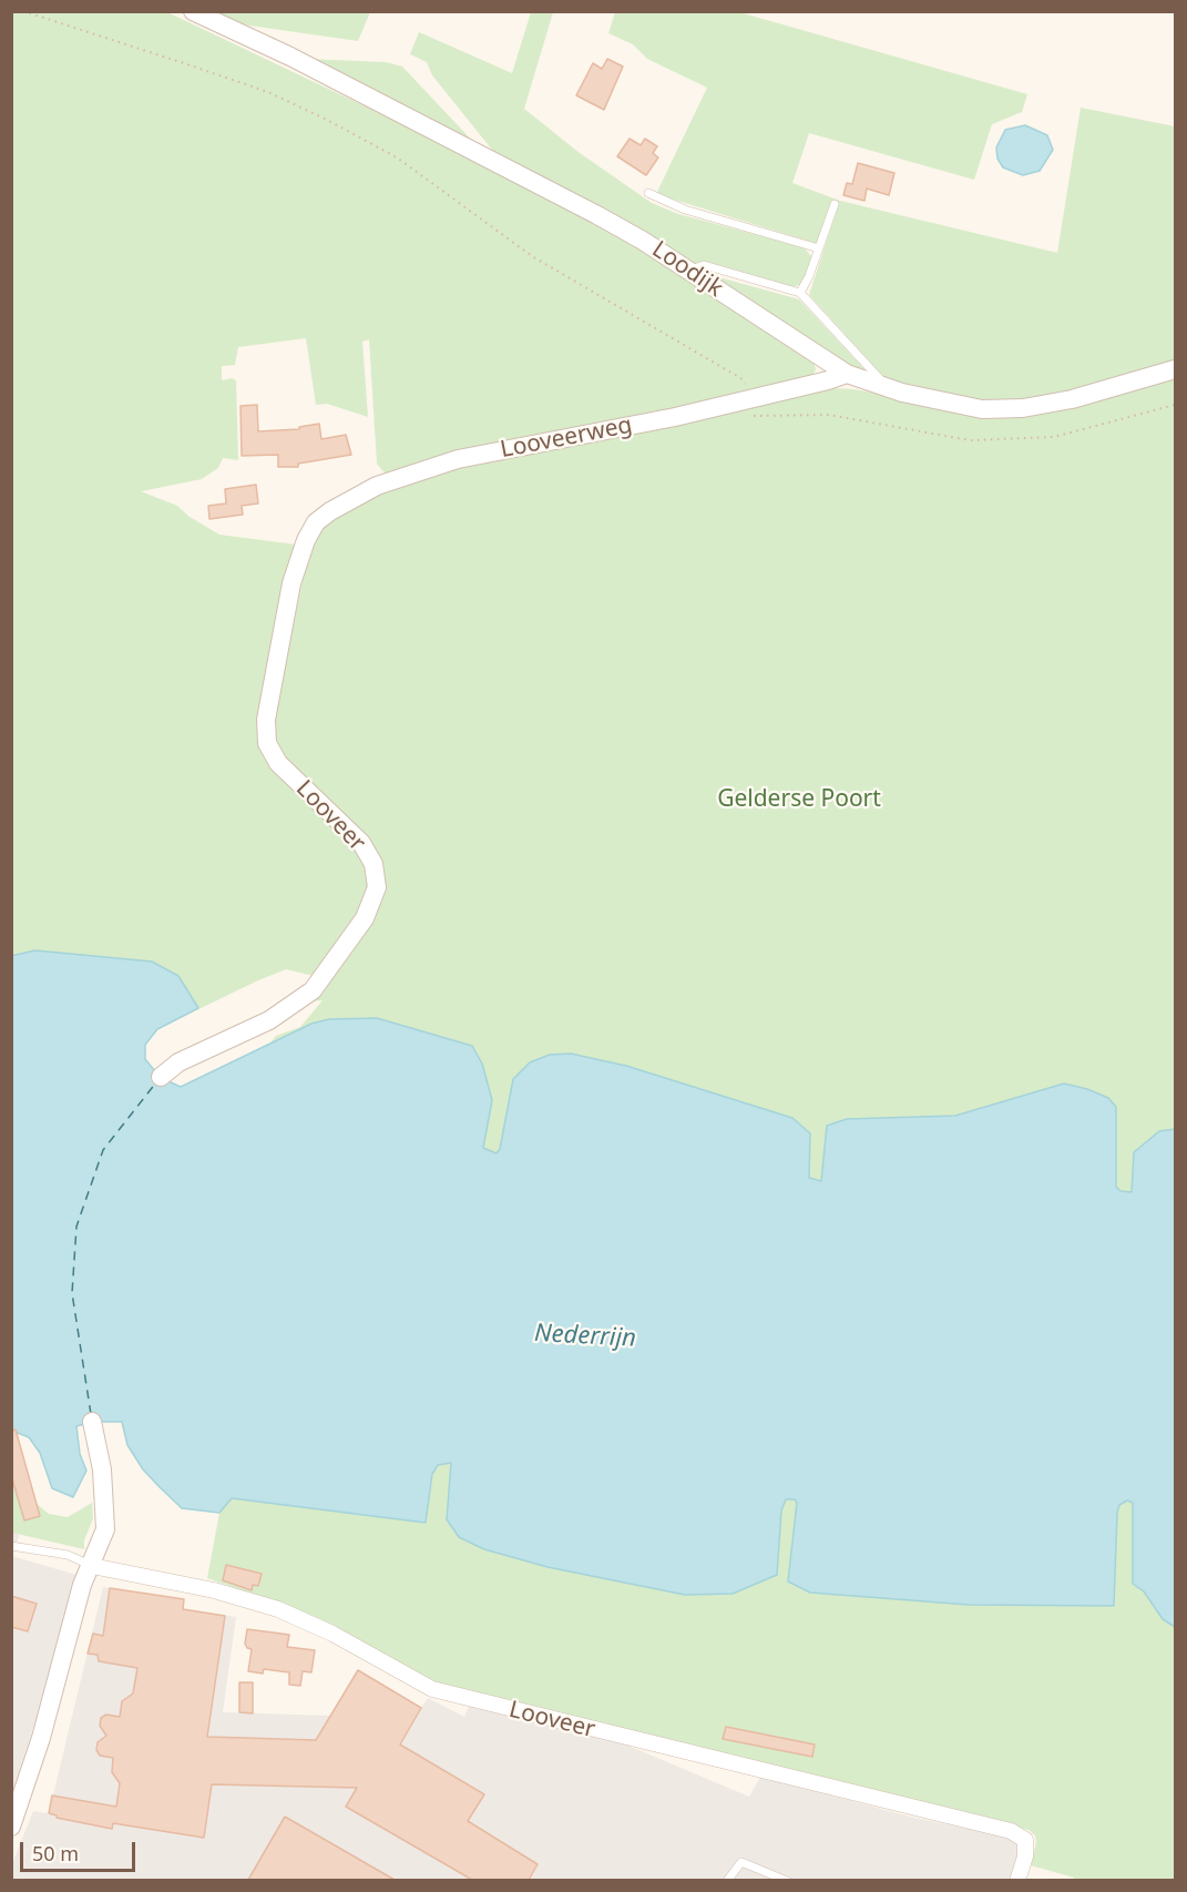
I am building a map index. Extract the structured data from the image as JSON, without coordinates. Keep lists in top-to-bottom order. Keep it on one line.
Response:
{"streets":{"street":["Loodijk","Looveerweg","Looveer"]},"crossings":[["Loodijk","Looveerweg"],["Looveerweg","Looveer"]],"water":["Nederrijn"],"parks":["Gelderse Poort"],"scale_bar":"50 m"}
